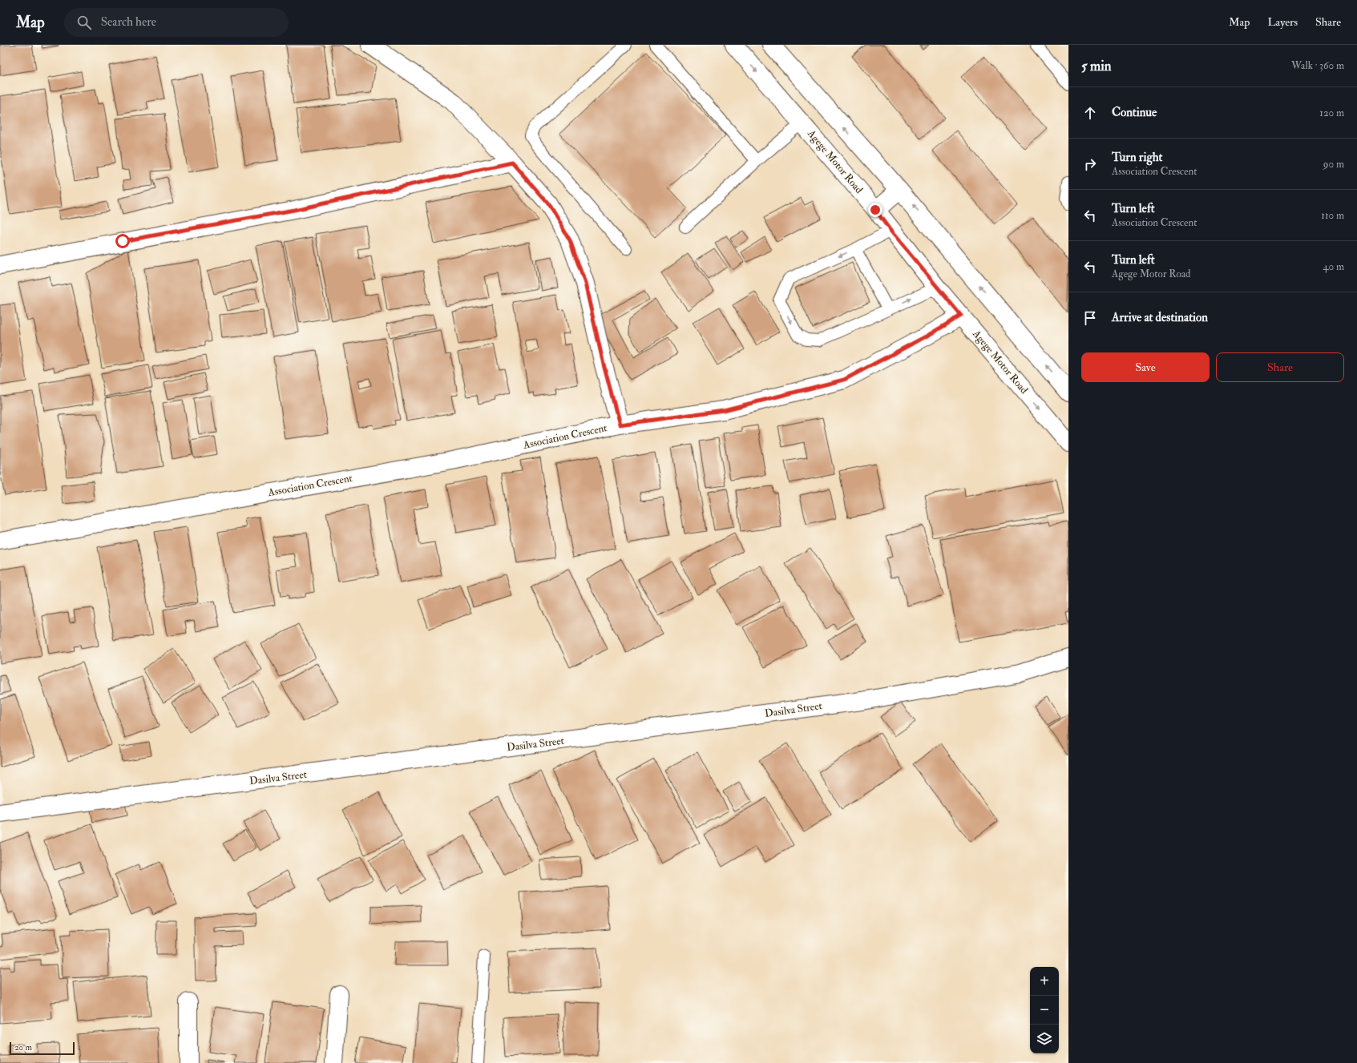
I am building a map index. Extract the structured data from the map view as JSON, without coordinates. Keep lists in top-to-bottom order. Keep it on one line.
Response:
{"streets":{"street":["Agege Motor Road","Association Crescent","Dasilva Street"]},"crossings":[["Agege Motor Road","Association Crescent"]],"scale_bar":"20 m","page":{"header":"Map","search":"Search here","nav":["Map","Layers","Share"],"heading":["5 min","Walk · 360 m"],"list":[["Continue","120 m"],["Turn right","Association Crescent","90 m"],["Turn left","Association Crescent","110 m"],["Turn left","Agege Motor Road","40 m"],"Arrive at destination"],"buttons":["Save","Share"],"map_buttons":["+","−"],"scale":"20 m"}}
